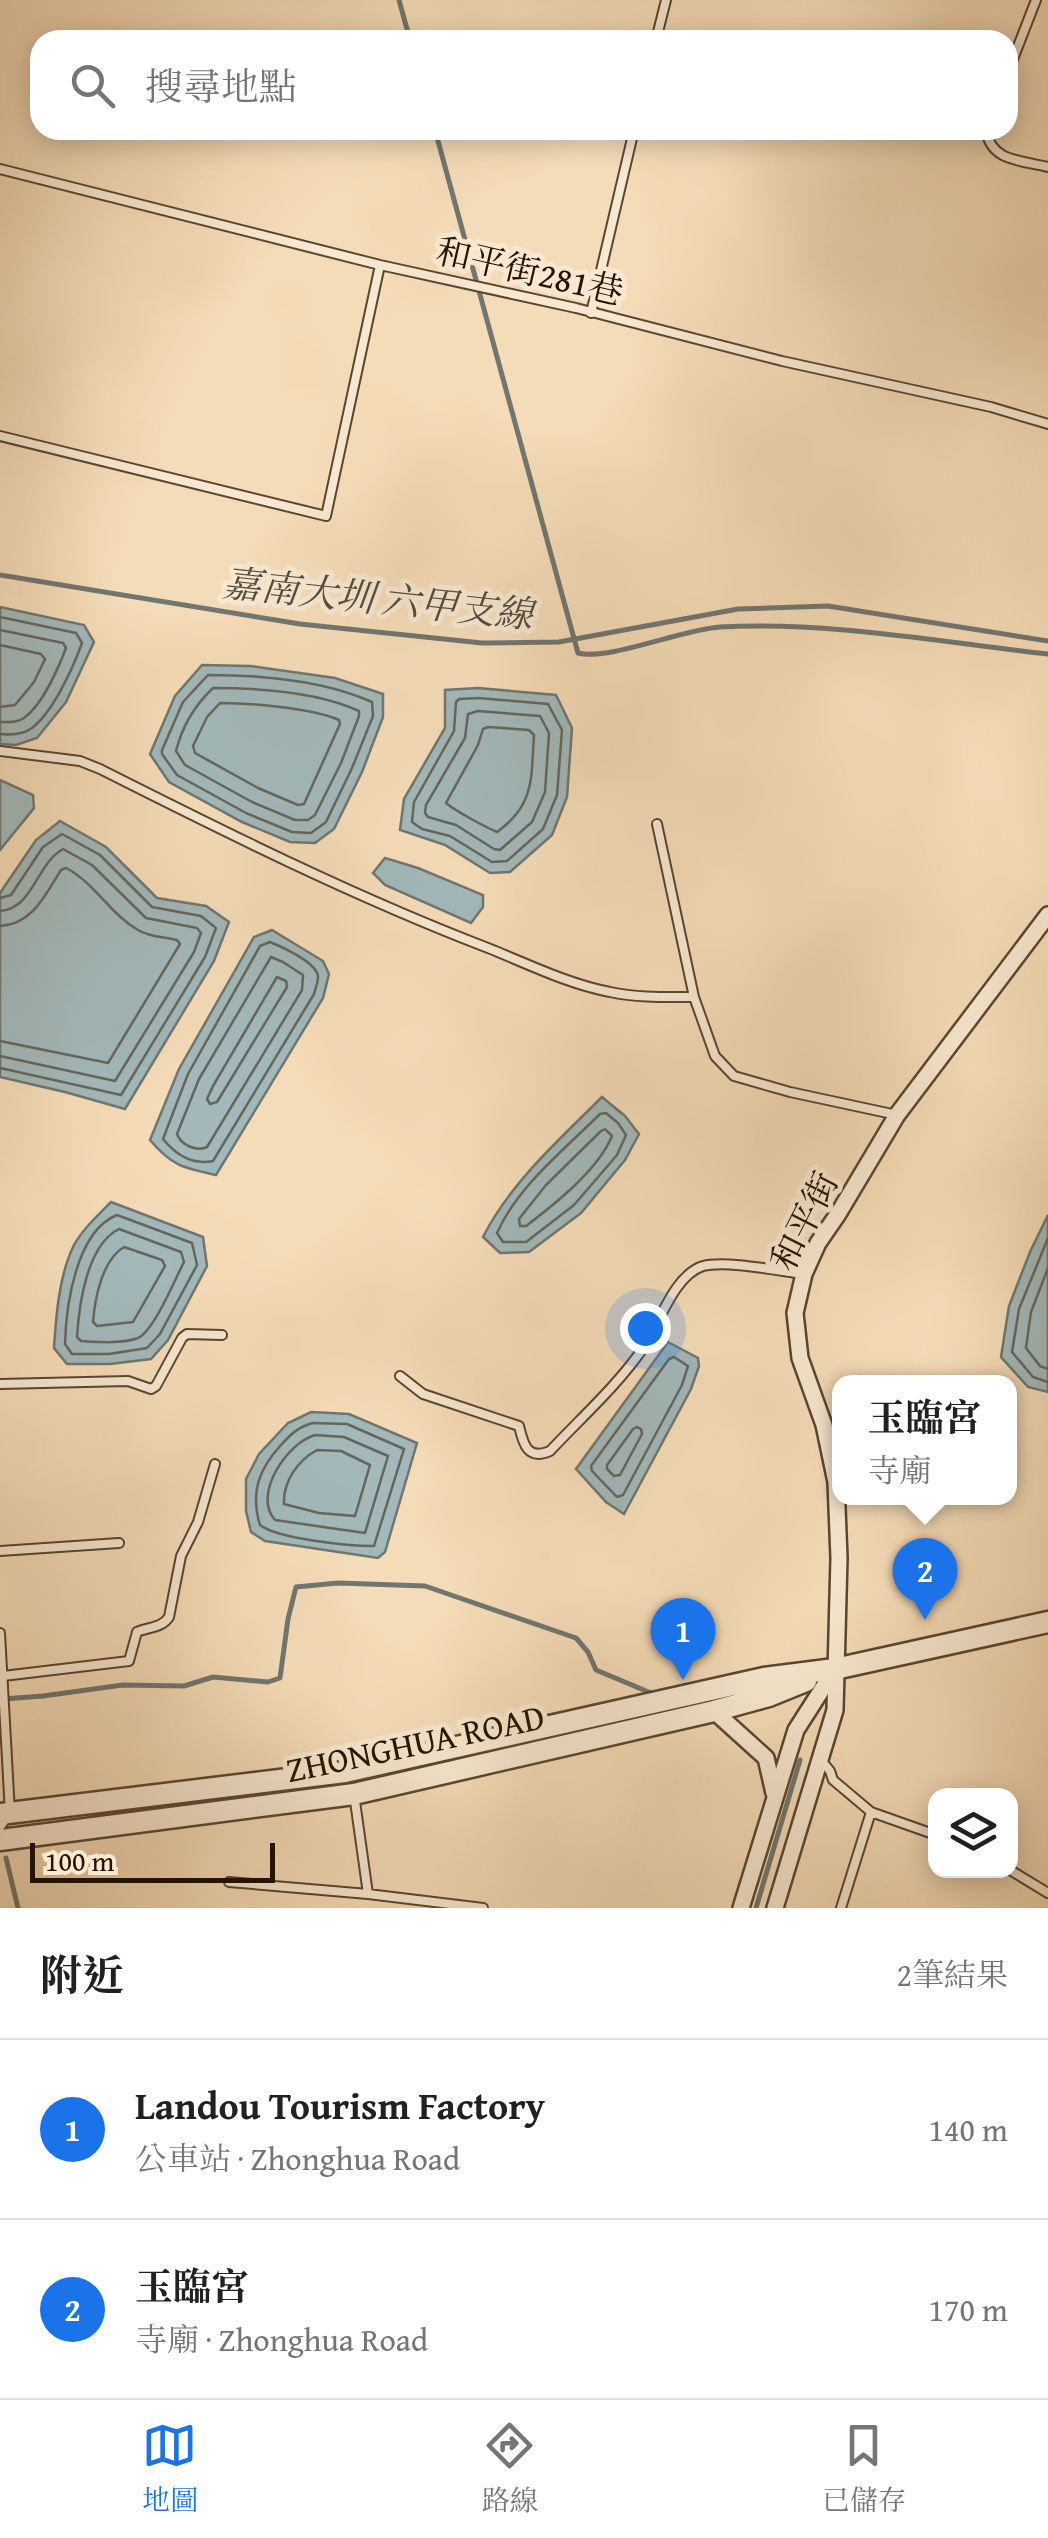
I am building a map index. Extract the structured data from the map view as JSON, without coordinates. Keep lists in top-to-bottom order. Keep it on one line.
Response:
{"streets":{"street":["和平街","ZHONGHUA ROAD"],"lane":["和平街281巷"]},"crossings":[["和平街","ZHONGHUA ROAD"]],"water":["嘉南大圳 六甲支線"],"scale_bar":"100 m","page":{"search":"搜尋地點","popup":["玉臨宮","寺廟"],"pins":["2","1"],"scale":"100 m","heading":["附近","2筆結果"],"list":[{"mark":"1","name":"Landou Tourism Factory","note":"公車站 · Zhonghua Road","value":"140 m"},{"mark":"2","name":"玉臨宮","note":"寺廟 · Zhonghua Road","value":"170 m"}],"nav":["地圖","路線","已儲存"]}}
